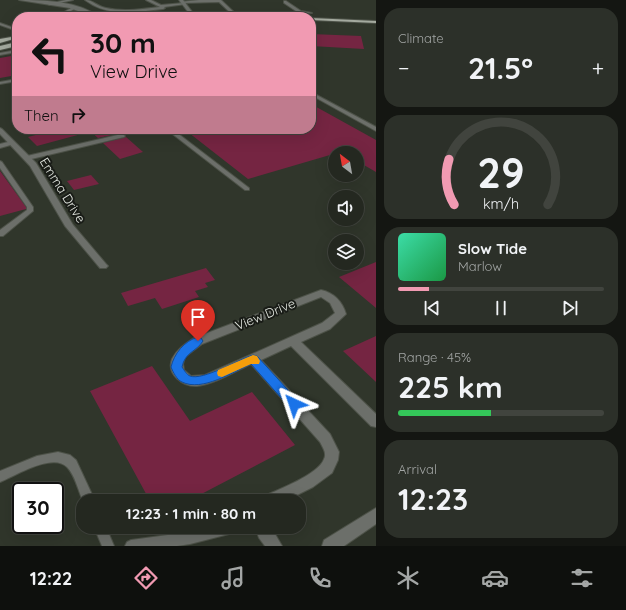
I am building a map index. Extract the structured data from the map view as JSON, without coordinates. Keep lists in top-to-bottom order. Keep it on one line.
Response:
{"streets":{"street":["Emma Drive","View Drive"]},"north":"top left","page":{"tile":["Climate",["Range · 45%","225 km"],["Arrival","12:23"]],"turn":["30 m","View Drive"],"heat":["−","21.5°","+"],"then":"Then","song":["Slow Tide","Marlow"],"limit":"30","trip":"12:23 · 1 min · 80 m","tabs":"12:22","gauge":["29","km/h"]}}
